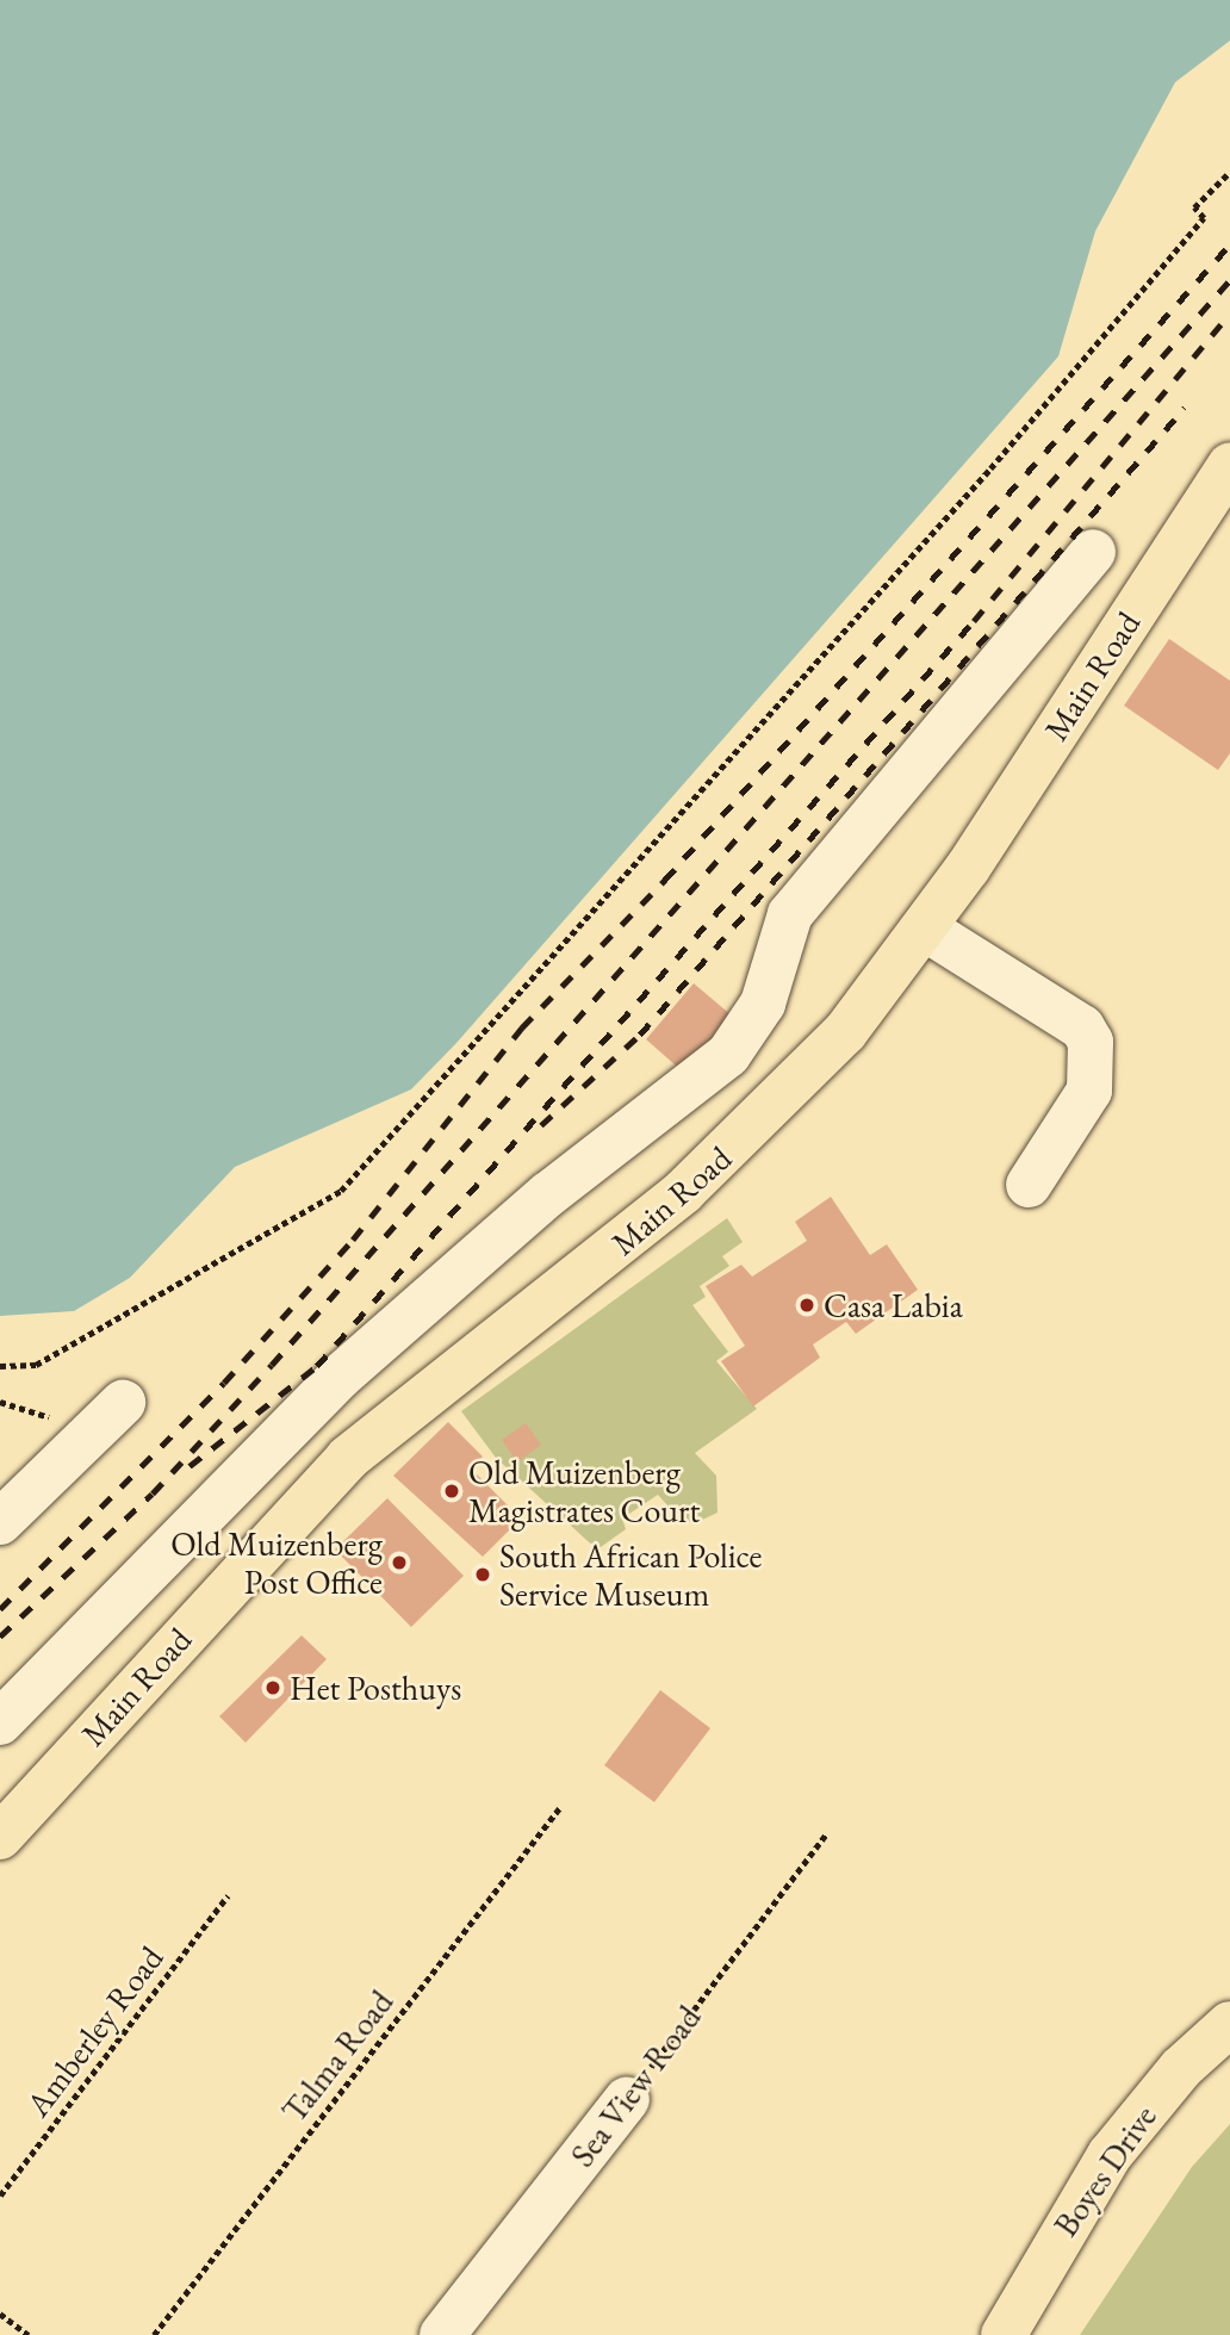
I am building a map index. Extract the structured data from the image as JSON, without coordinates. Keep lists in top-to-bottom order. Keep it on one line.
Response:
{"streets":{"main road":["Main Road","Boyes Drive"],"street":["Sea View Road"],"path":["Amberley Road","Talma Road"]},"places":["Casa Labia","Old Muizenberg Magistrates Court","Old Muizenberg Post Office","South African Police Service Museum","Het Posthuys"]}
